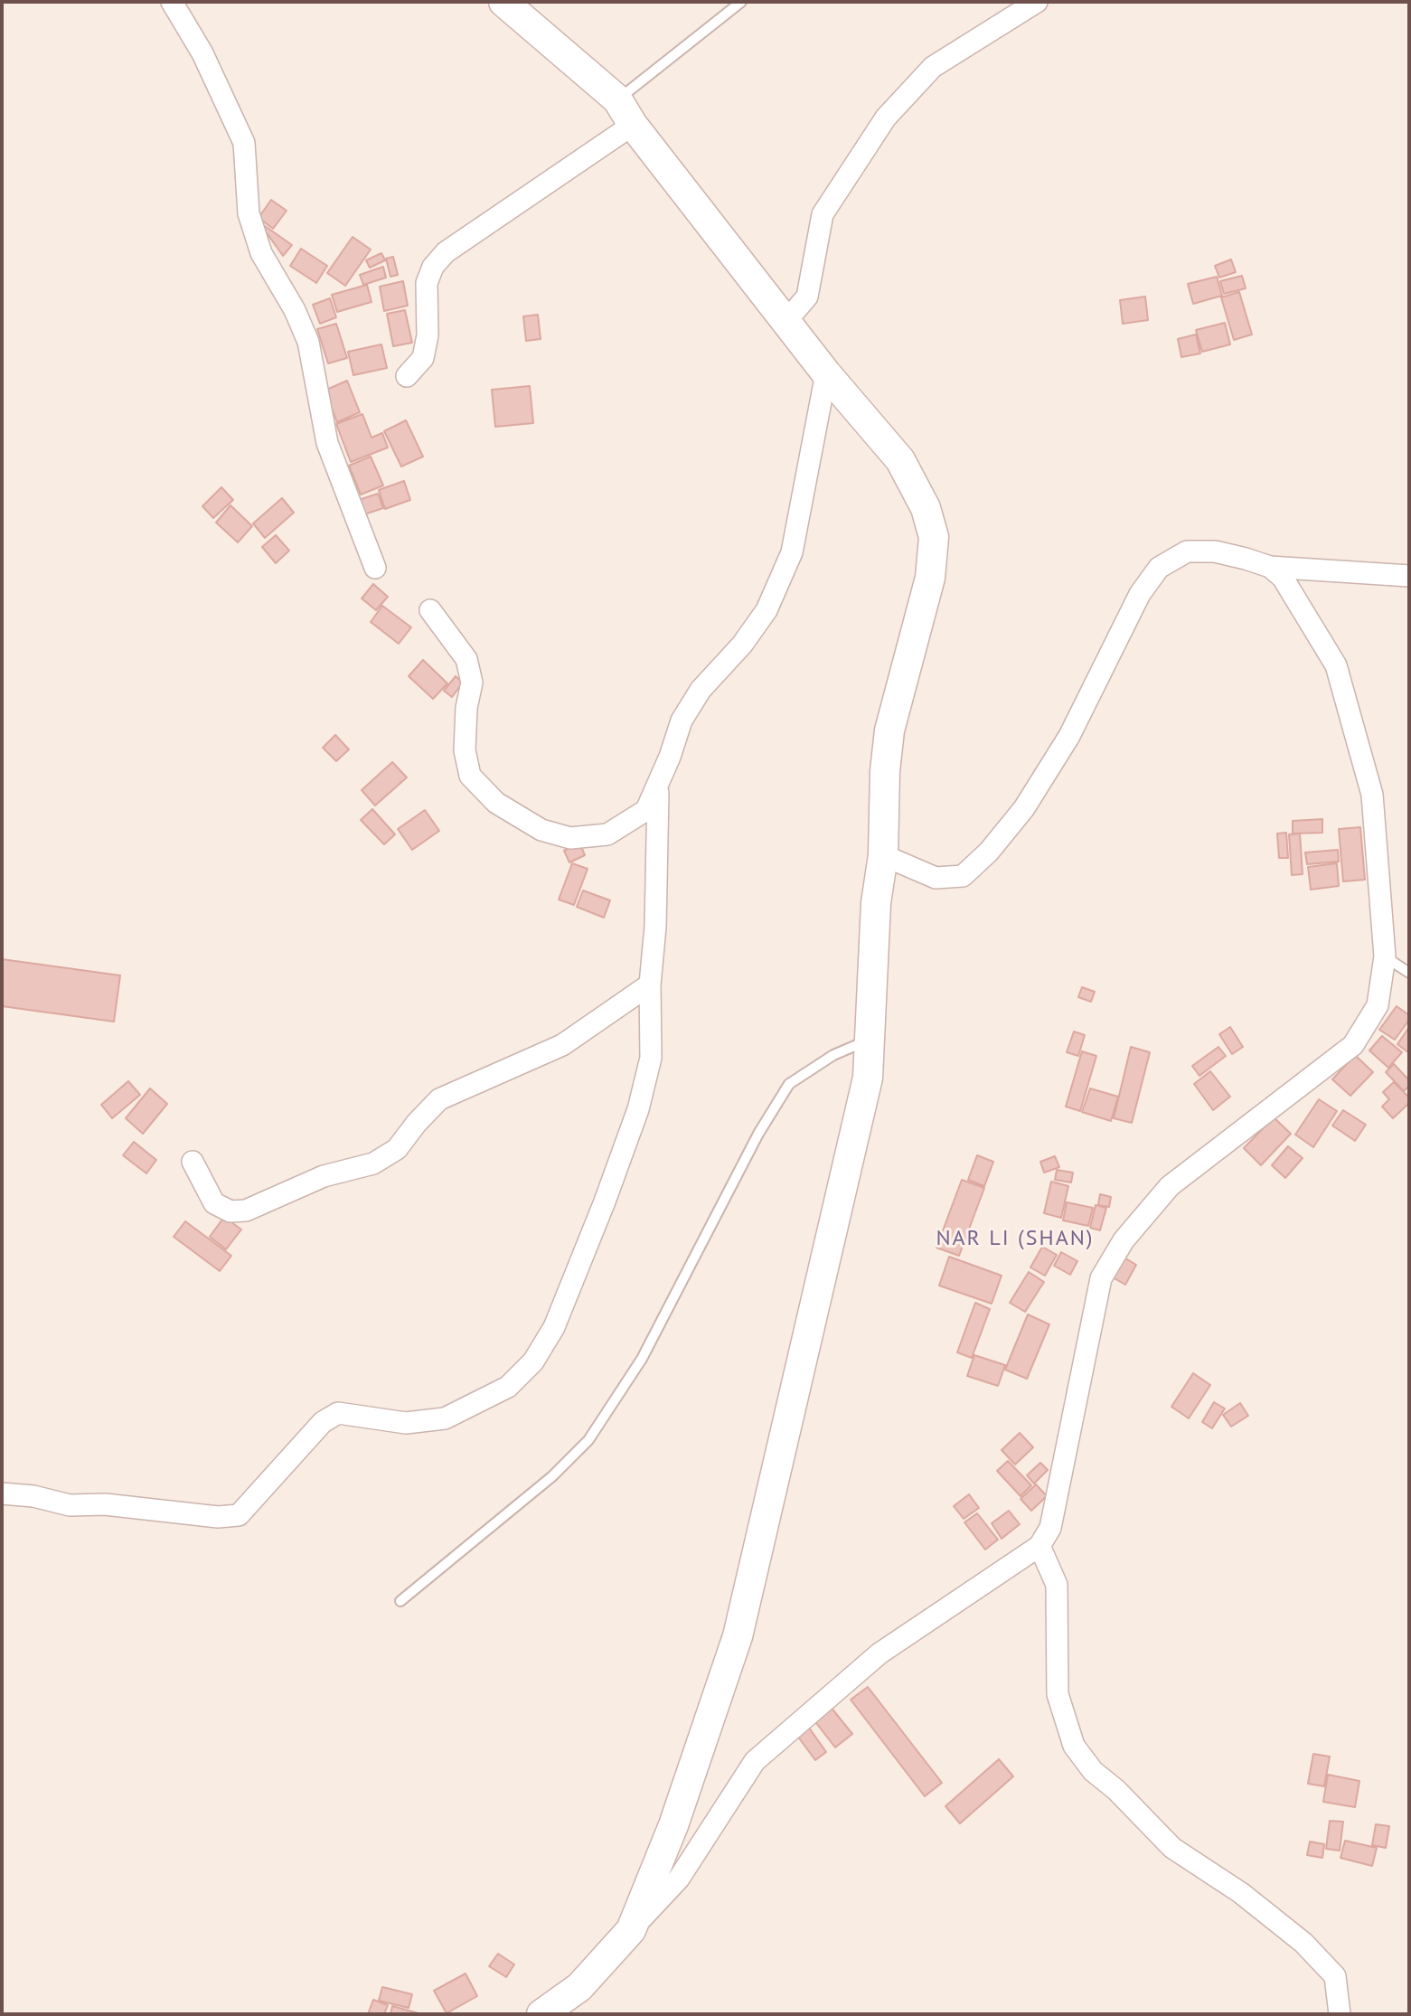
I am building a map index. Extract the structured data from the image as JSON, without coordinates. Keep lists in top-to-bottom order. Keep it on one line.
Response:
{"districts":["NAR LI (SHAN)"]}
